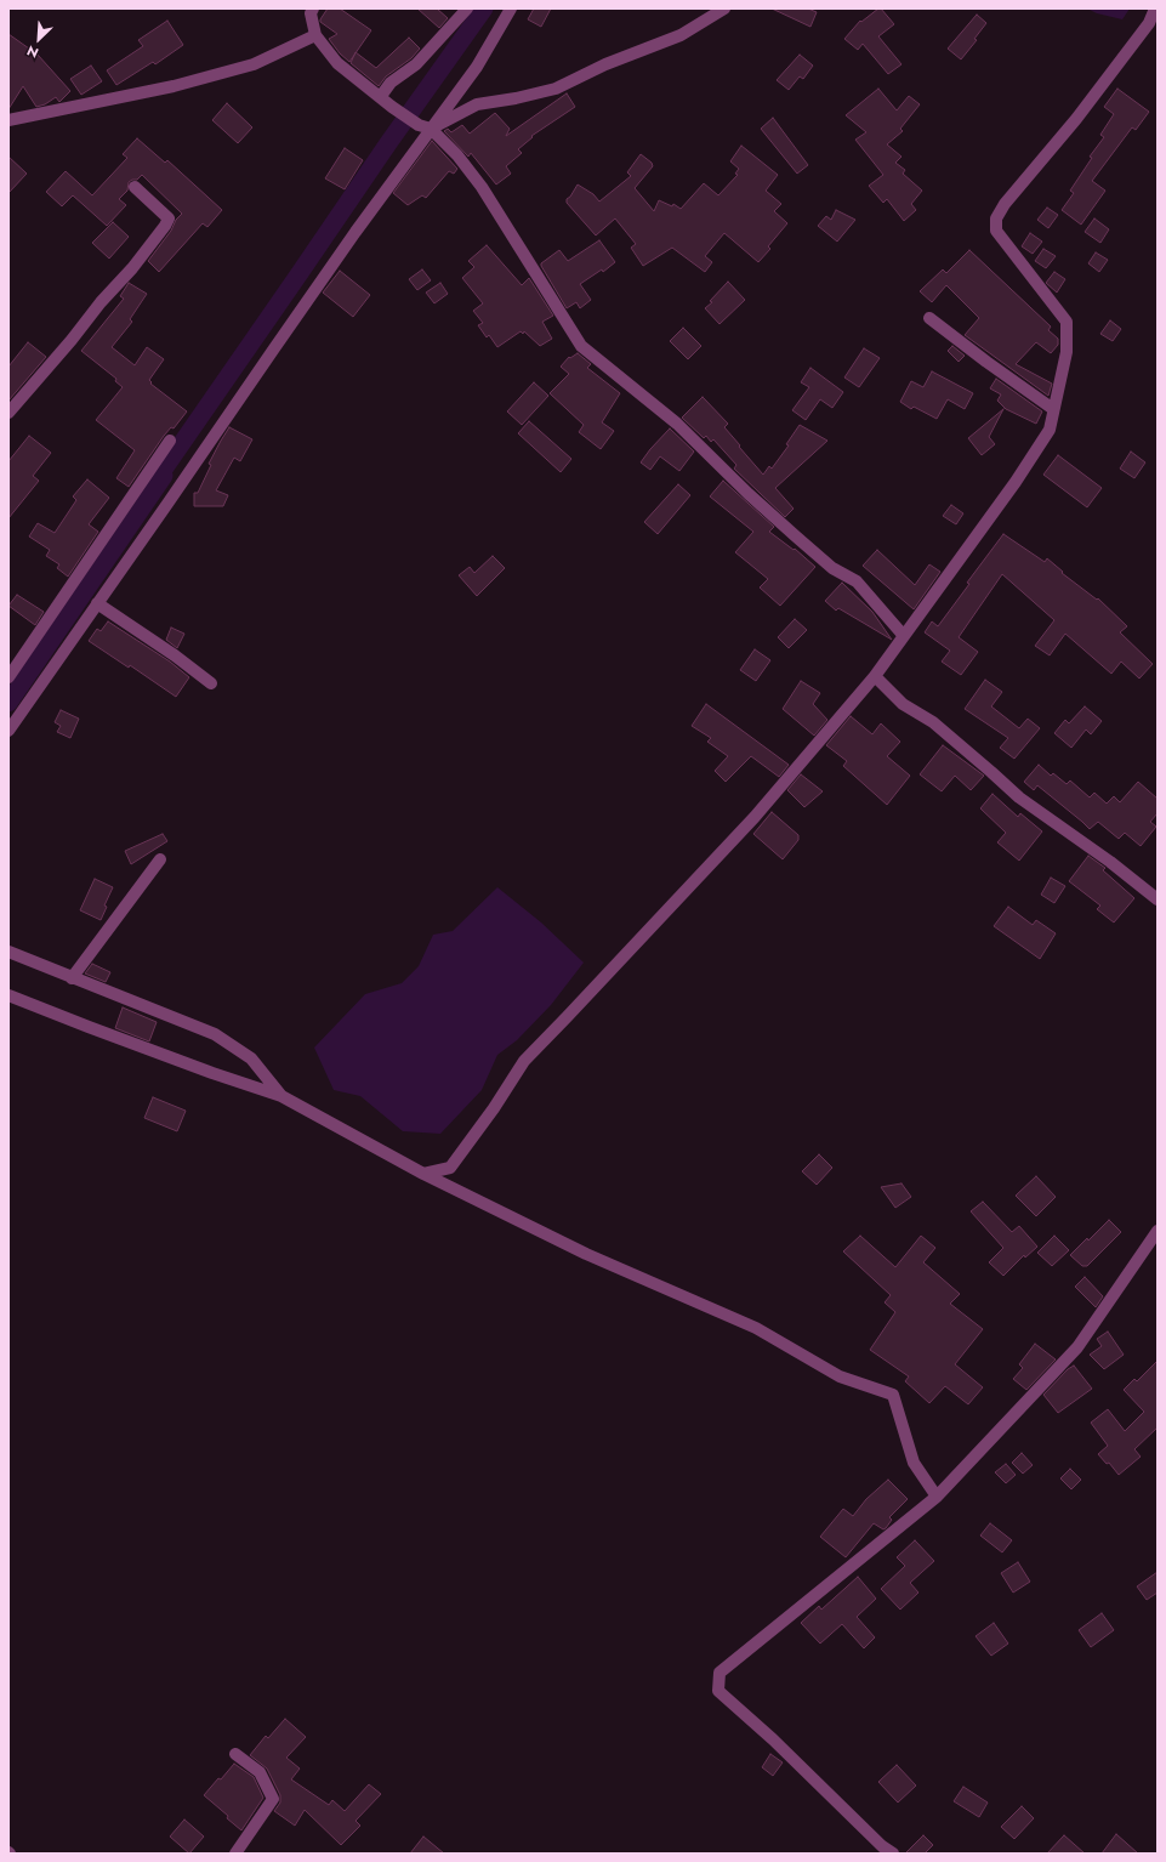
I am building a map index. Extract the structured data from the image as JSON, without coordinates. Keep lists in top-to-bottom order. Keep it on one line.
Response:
{"north":"bottom left"}
